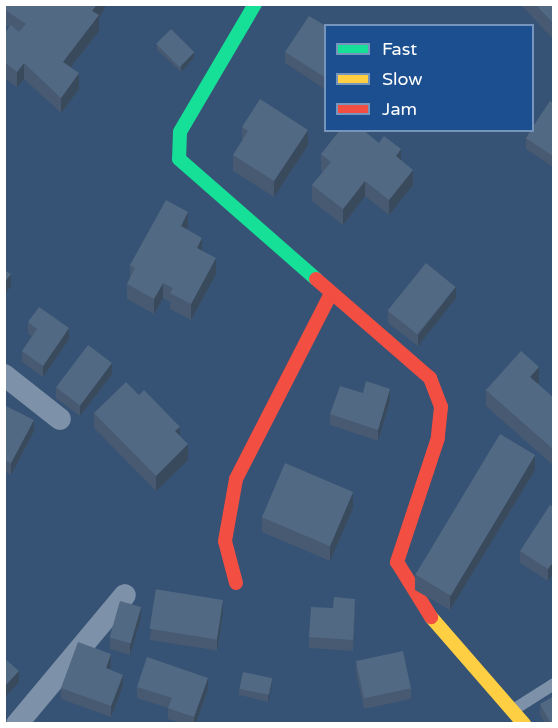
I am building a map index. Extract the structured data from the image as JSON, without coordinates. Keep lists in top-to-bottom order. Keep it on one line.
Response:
{"legend":["Fast","Slow","Jam"]}
